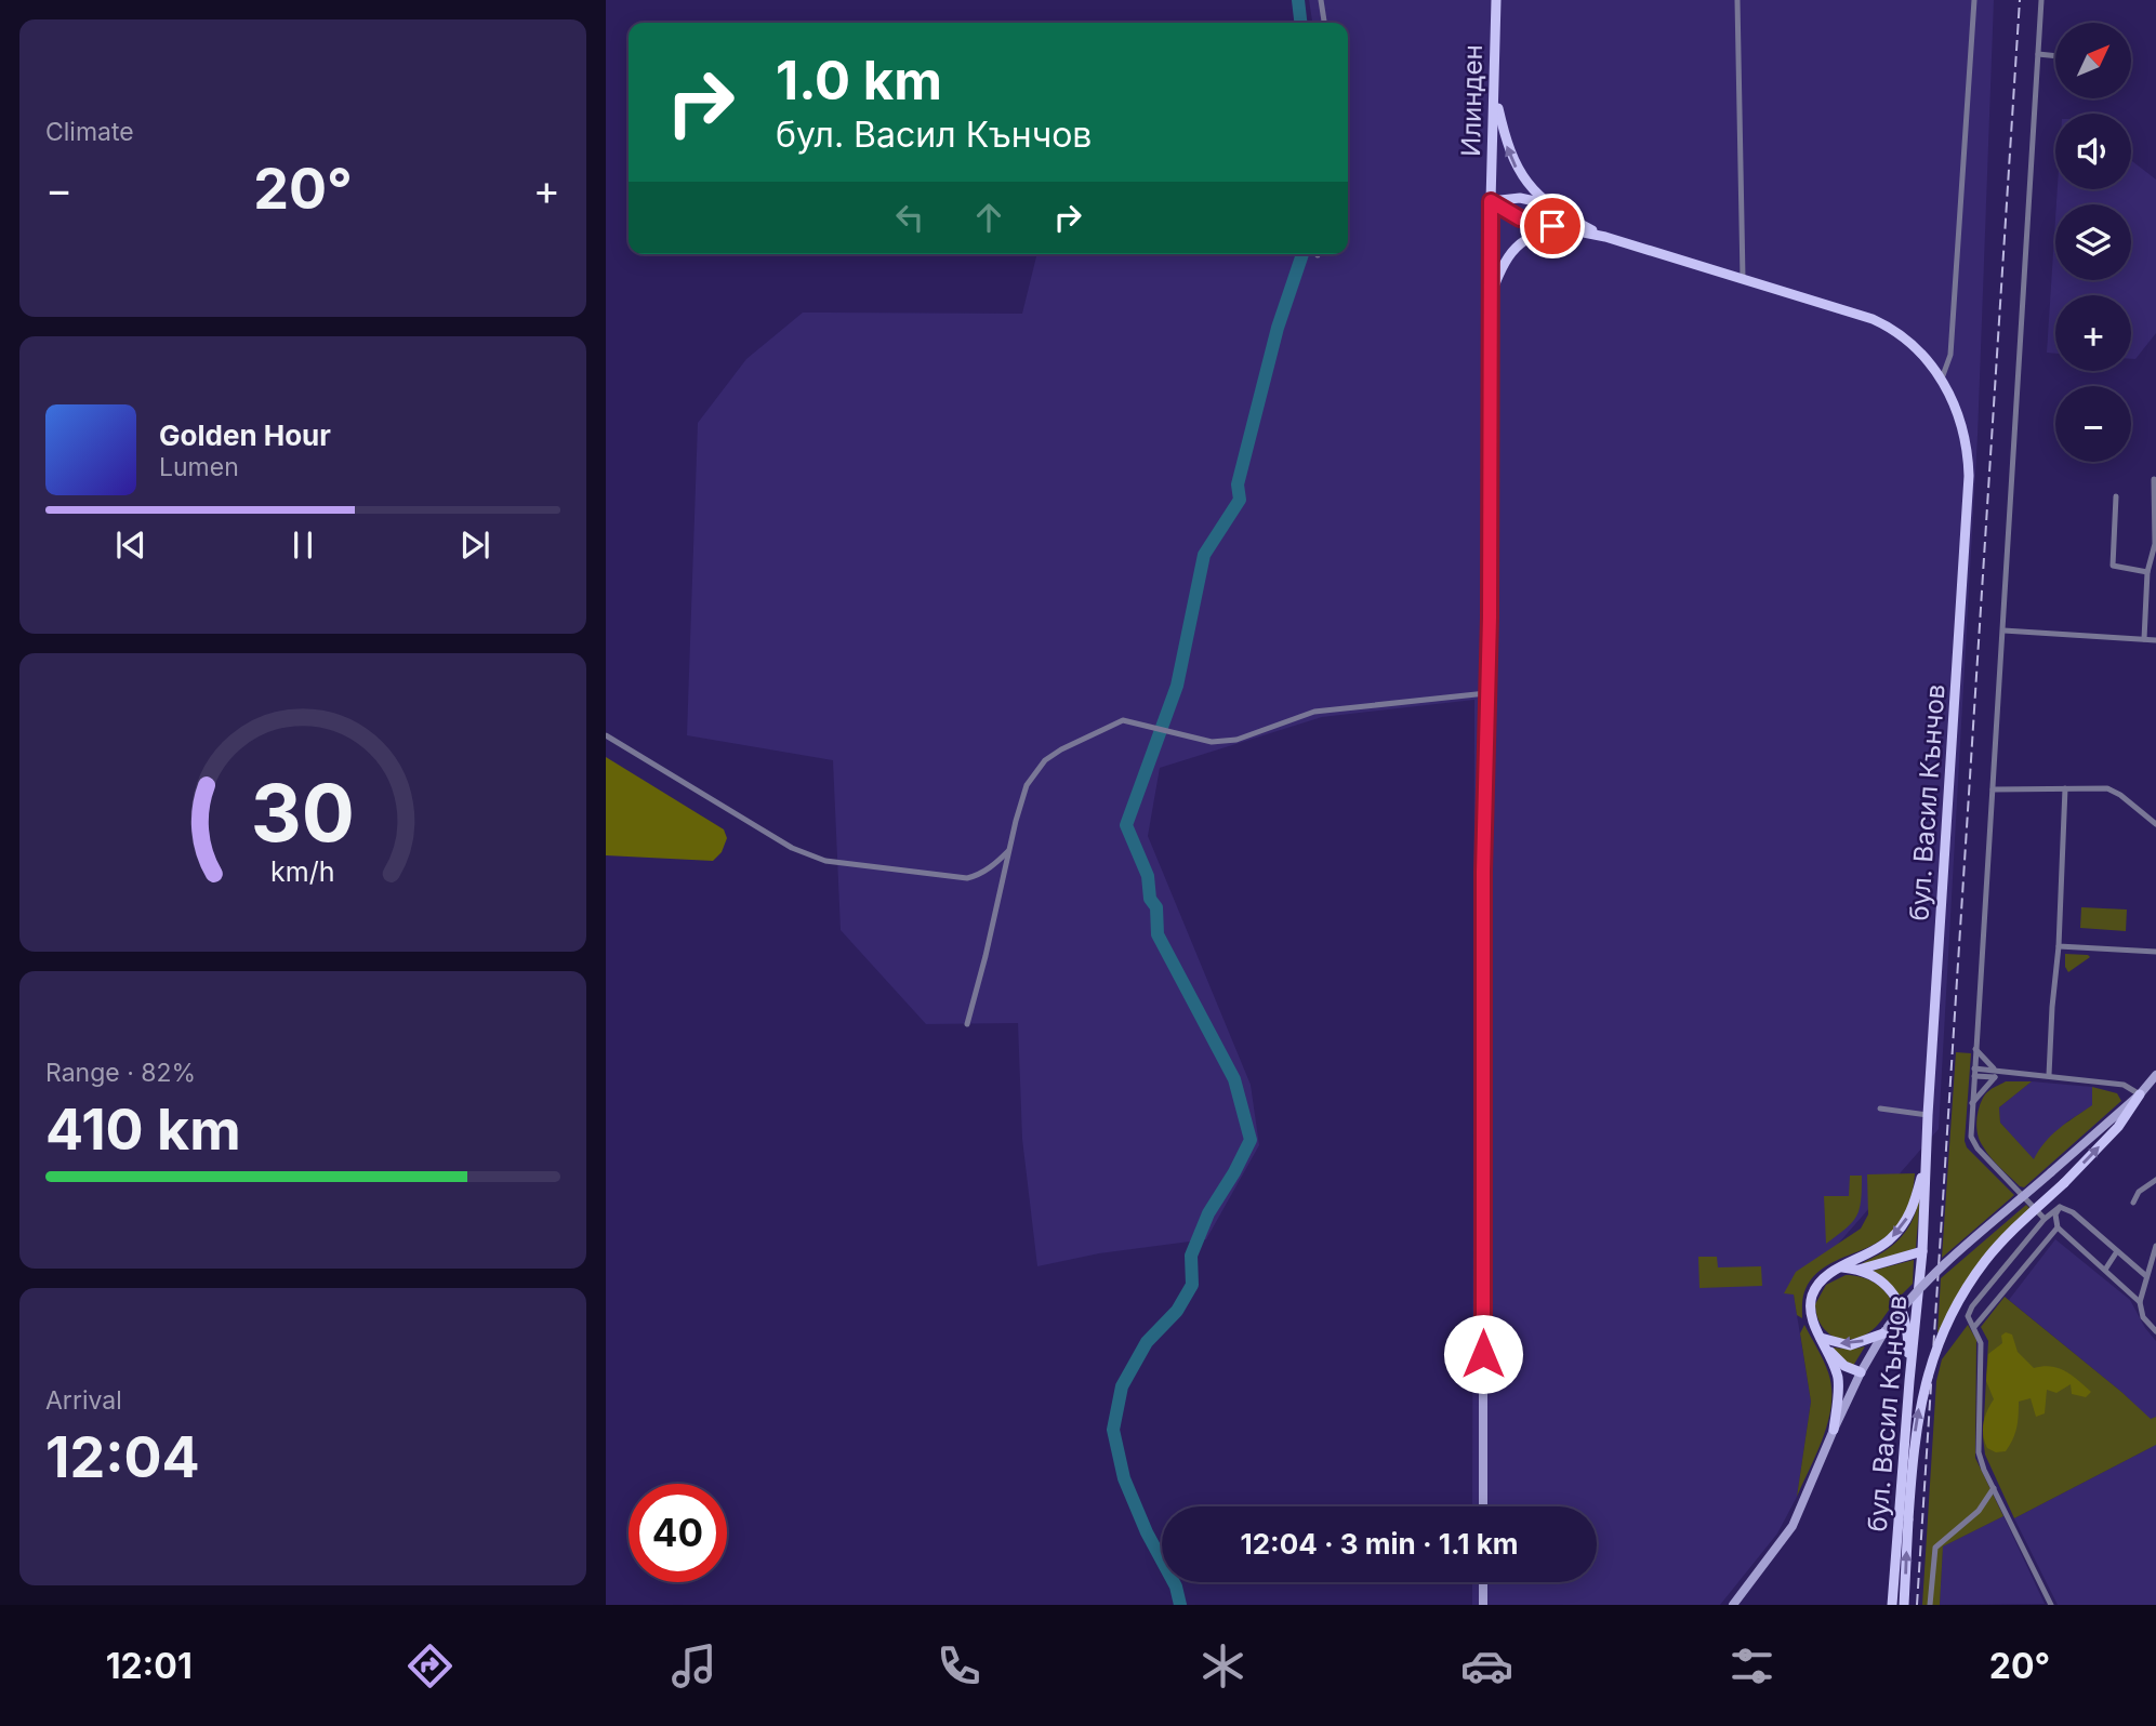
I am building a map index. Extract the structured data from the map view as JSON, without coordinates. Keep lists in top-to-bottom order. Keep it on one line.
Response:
{"streets":{"main road":["Илинден","бул. Васил Кънчов"]},"crossings":[["Илинден","бул. Васил Кънчов"]],"north":"top right","page":{"tile":["Climate",["Range · 82%","410 km"],["Arrival","12:04"]],"map_buttons":["+","−"],"turn":["1.0 km","бул. Васил Кънчов"],"heat":["−","20°","+"],"song":["Golden Hour","Lumen"],"limit":"40","trip":"12:04 · 3 min · 1.1 km","tabs":["12:01","20°"],"gauge":["30","km/h"]}}
